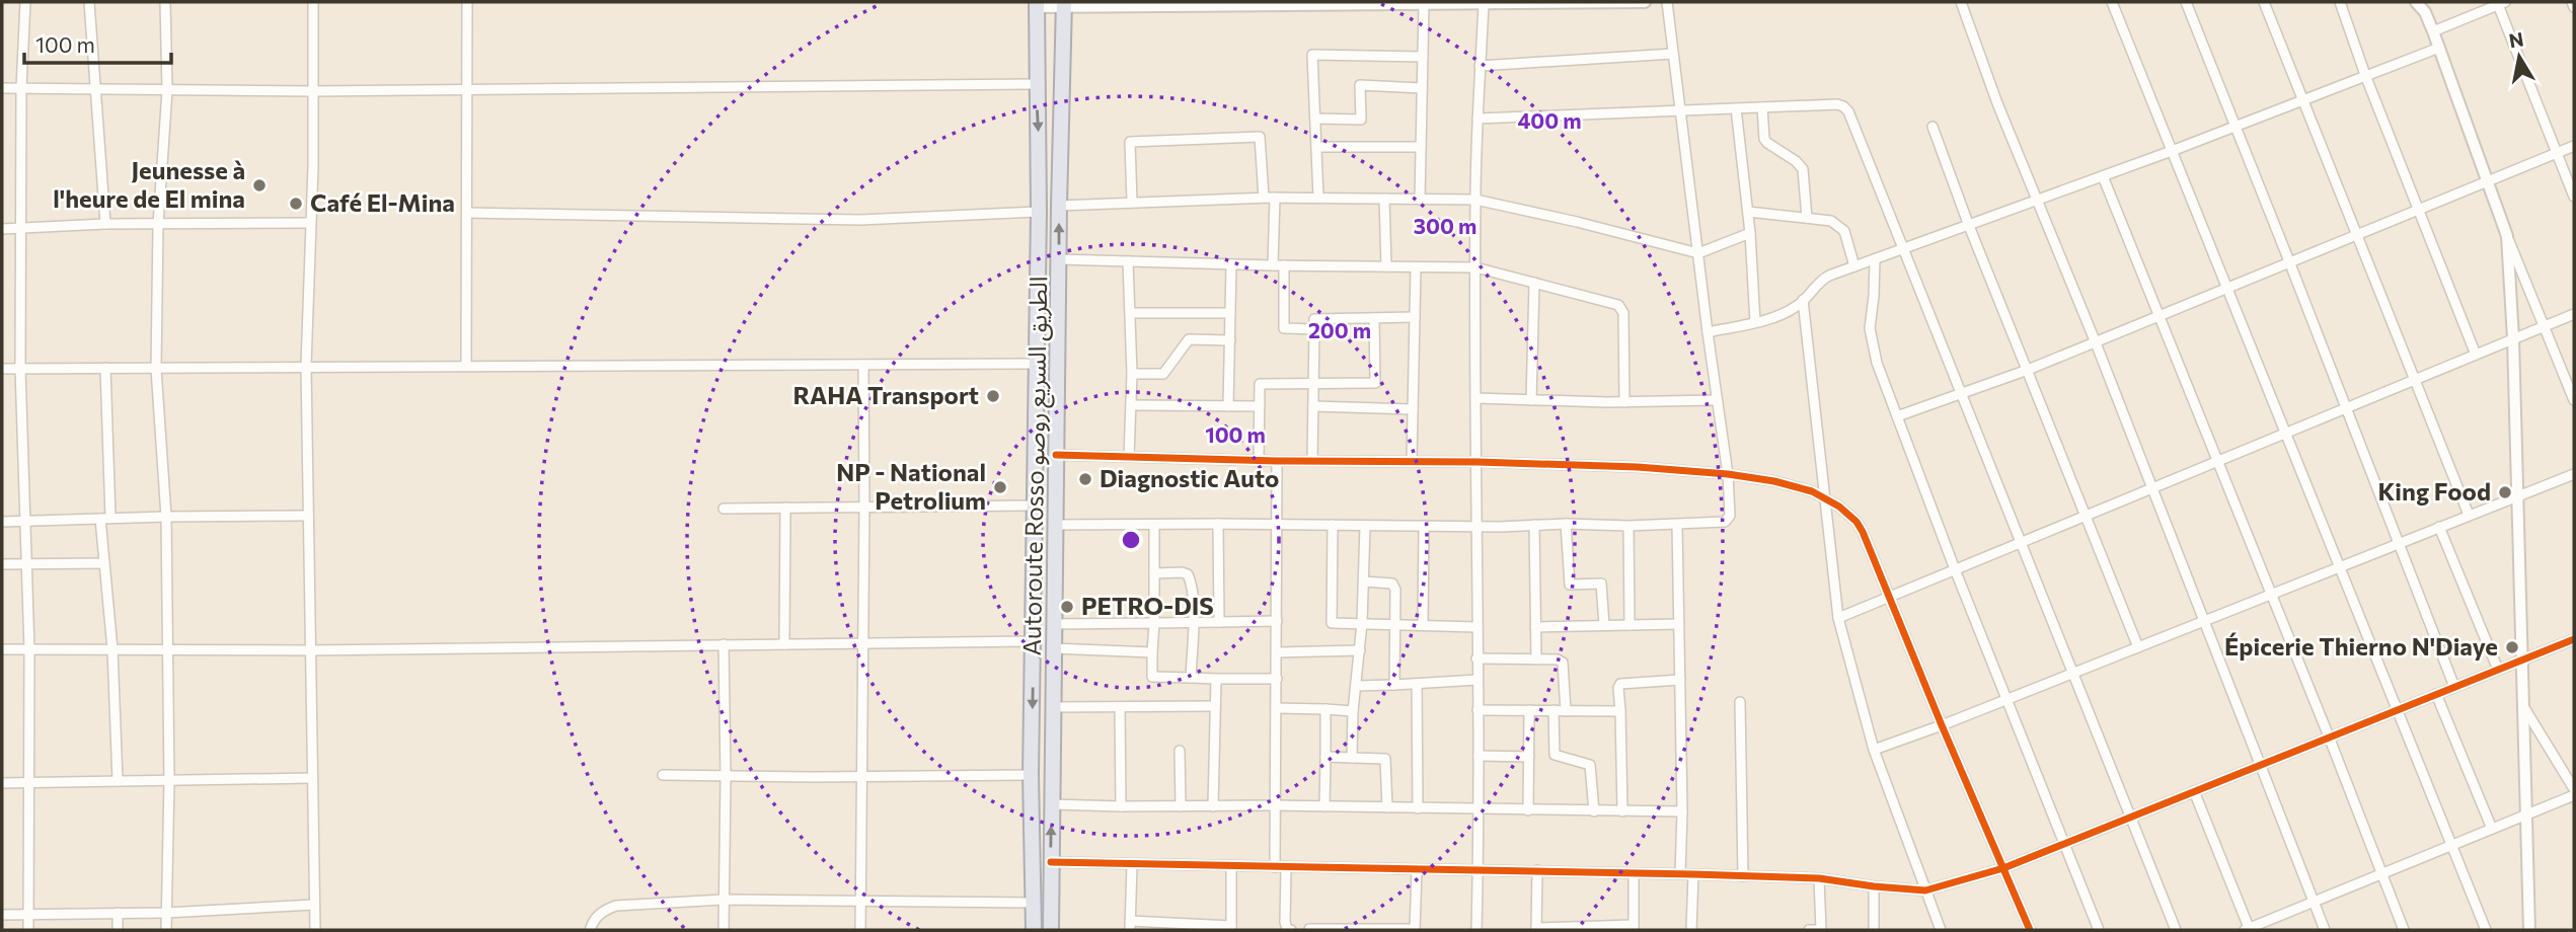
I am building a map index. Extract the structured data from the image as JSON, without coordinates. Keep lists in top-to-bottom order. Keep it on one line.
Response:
{"streets":{"highway":["Autoroute Rosso الطريق السريع روصو"]},"places":["Jeunesse à l'heure de El mina","Café El-Mina","RAHA Transport","Diagnostic Auto","NP - National Petrolium","King Food","PETRO-DIS","Épicerie Thierno N'Diaye"],"scale_bar":"100 m","north":"top","rings":["400 m","300 m","200 m","100 m"]}
